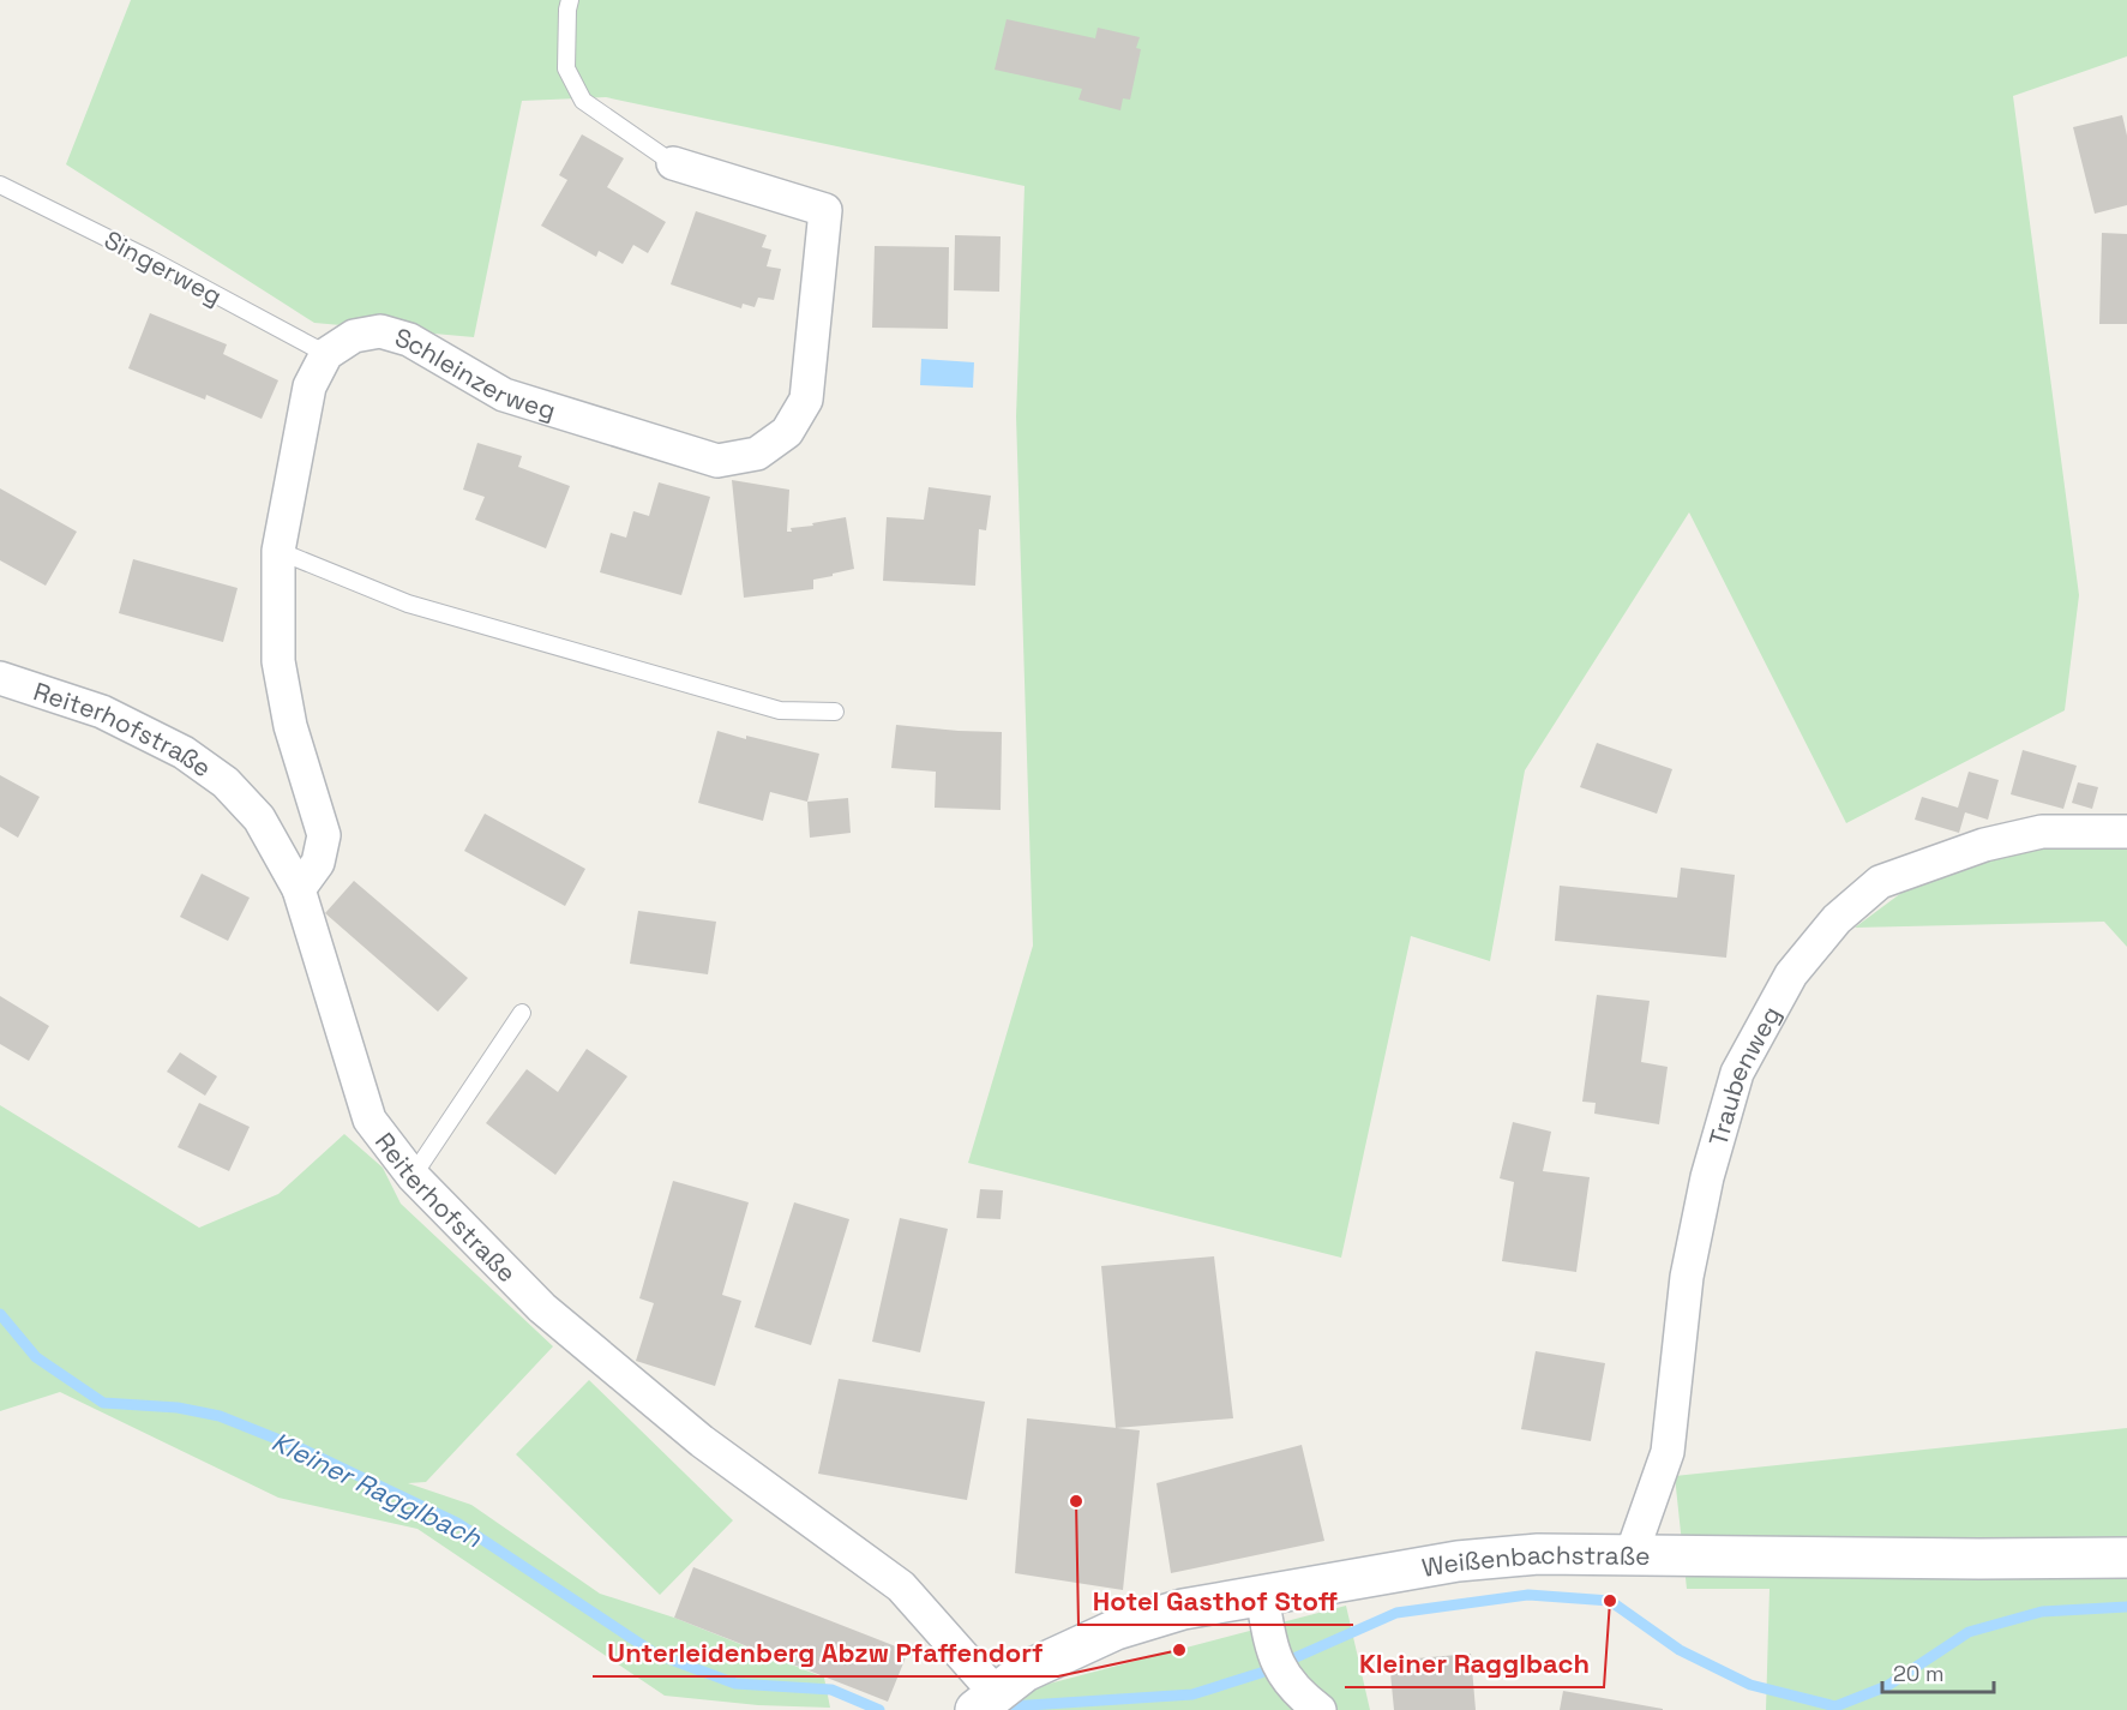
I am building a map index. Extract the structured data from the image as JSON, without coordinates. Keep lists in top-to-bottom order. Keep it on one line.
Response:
{"streets":{"main road":["Weißenbachstraße"],"street":["Schleinzerweg","Reiterhofstraße","Traubenweg"],"lane":["Singerweg"]},"crossings":[["Singerweg","Schleinzerweg"],["Reiterhofstraße","Weißenbachstraße"],["Traubenweg","Weißenbachstraße"]],"water":["Kleiner Ragglbach"],"places":["Hotel Gasthof Stoff","Kleiner Ragglbach","Unterleidenberg Abzw Pfaffendorf"],"scale_bar":"20 m"}
